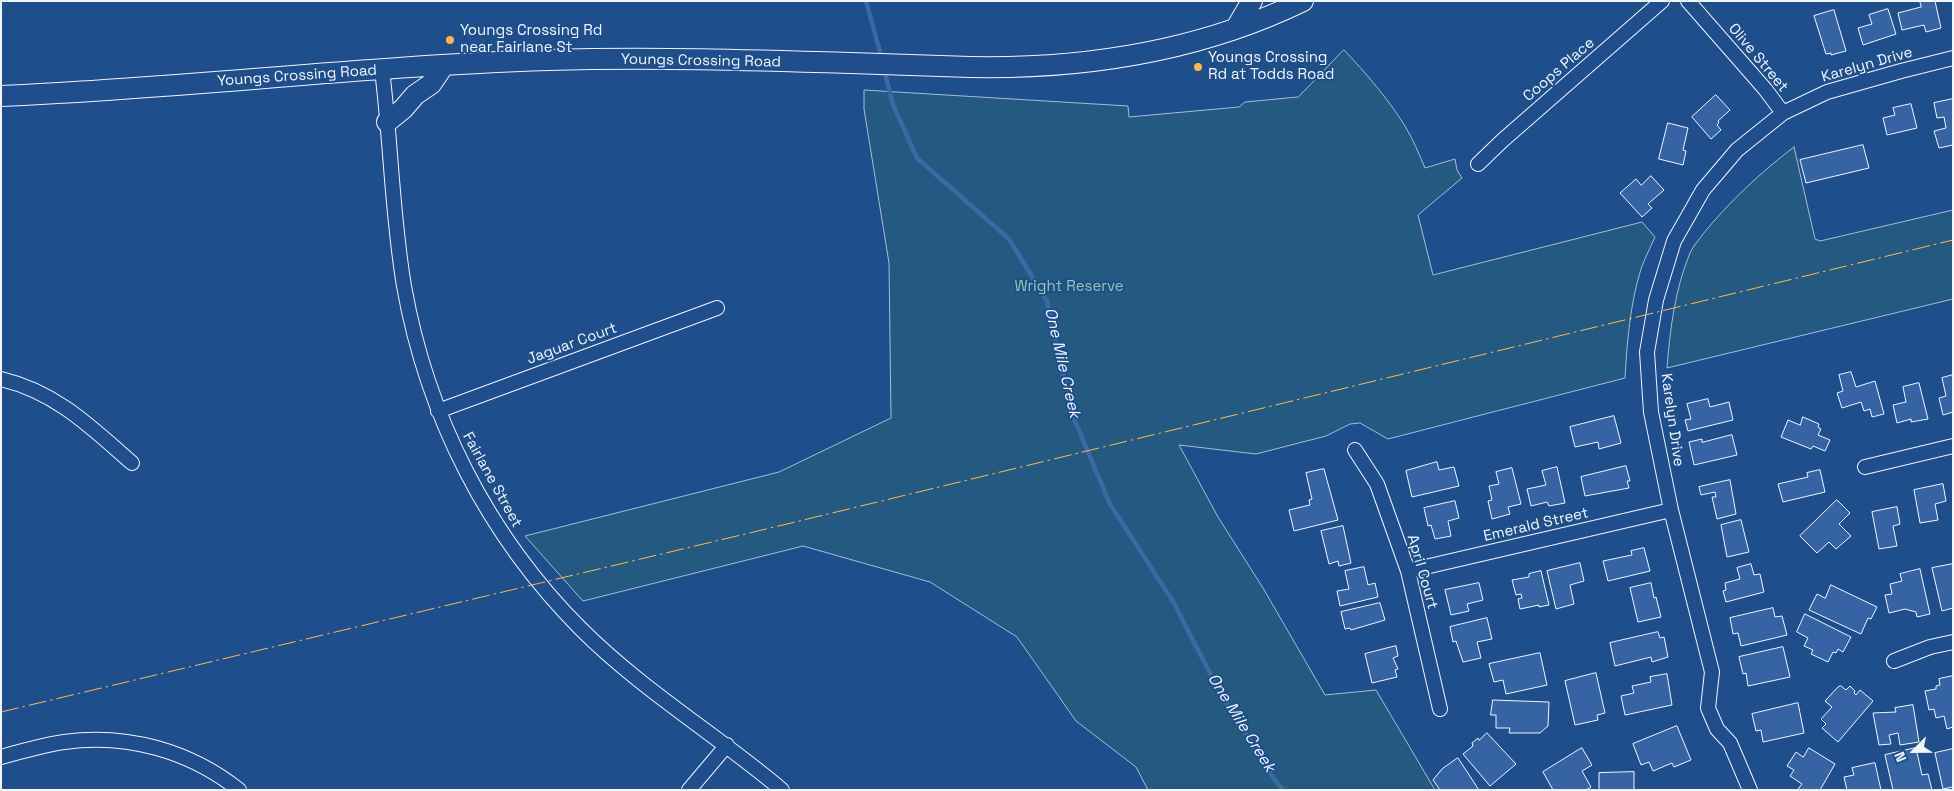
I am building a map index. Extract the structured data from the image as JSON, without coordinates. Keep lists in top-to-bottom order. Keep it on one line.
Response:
{"streets":{"main road":["Youngs Crossing Road"],"street":["Olive Street","Karelyn Drive","Coops Place","Jaguar Court","Fairlane Street","Emerald Street","April Court"]},"crossings":[["Olive Street","Karelyn Drive"],["Youngs Crossing Road","Fairlane Street"],["Karelyn Drive","Emerald Street"],["Jaguar Court","Fairlane Street"],["Emerald Street","April Court"]],"water":["One Mile Creek"],"parks":["Wright Reserve"],"places":["Youngs Crossing Rd near Fairlane St","Youngs Crossing Rd at Todds Road"],"north":"bottom left"}
